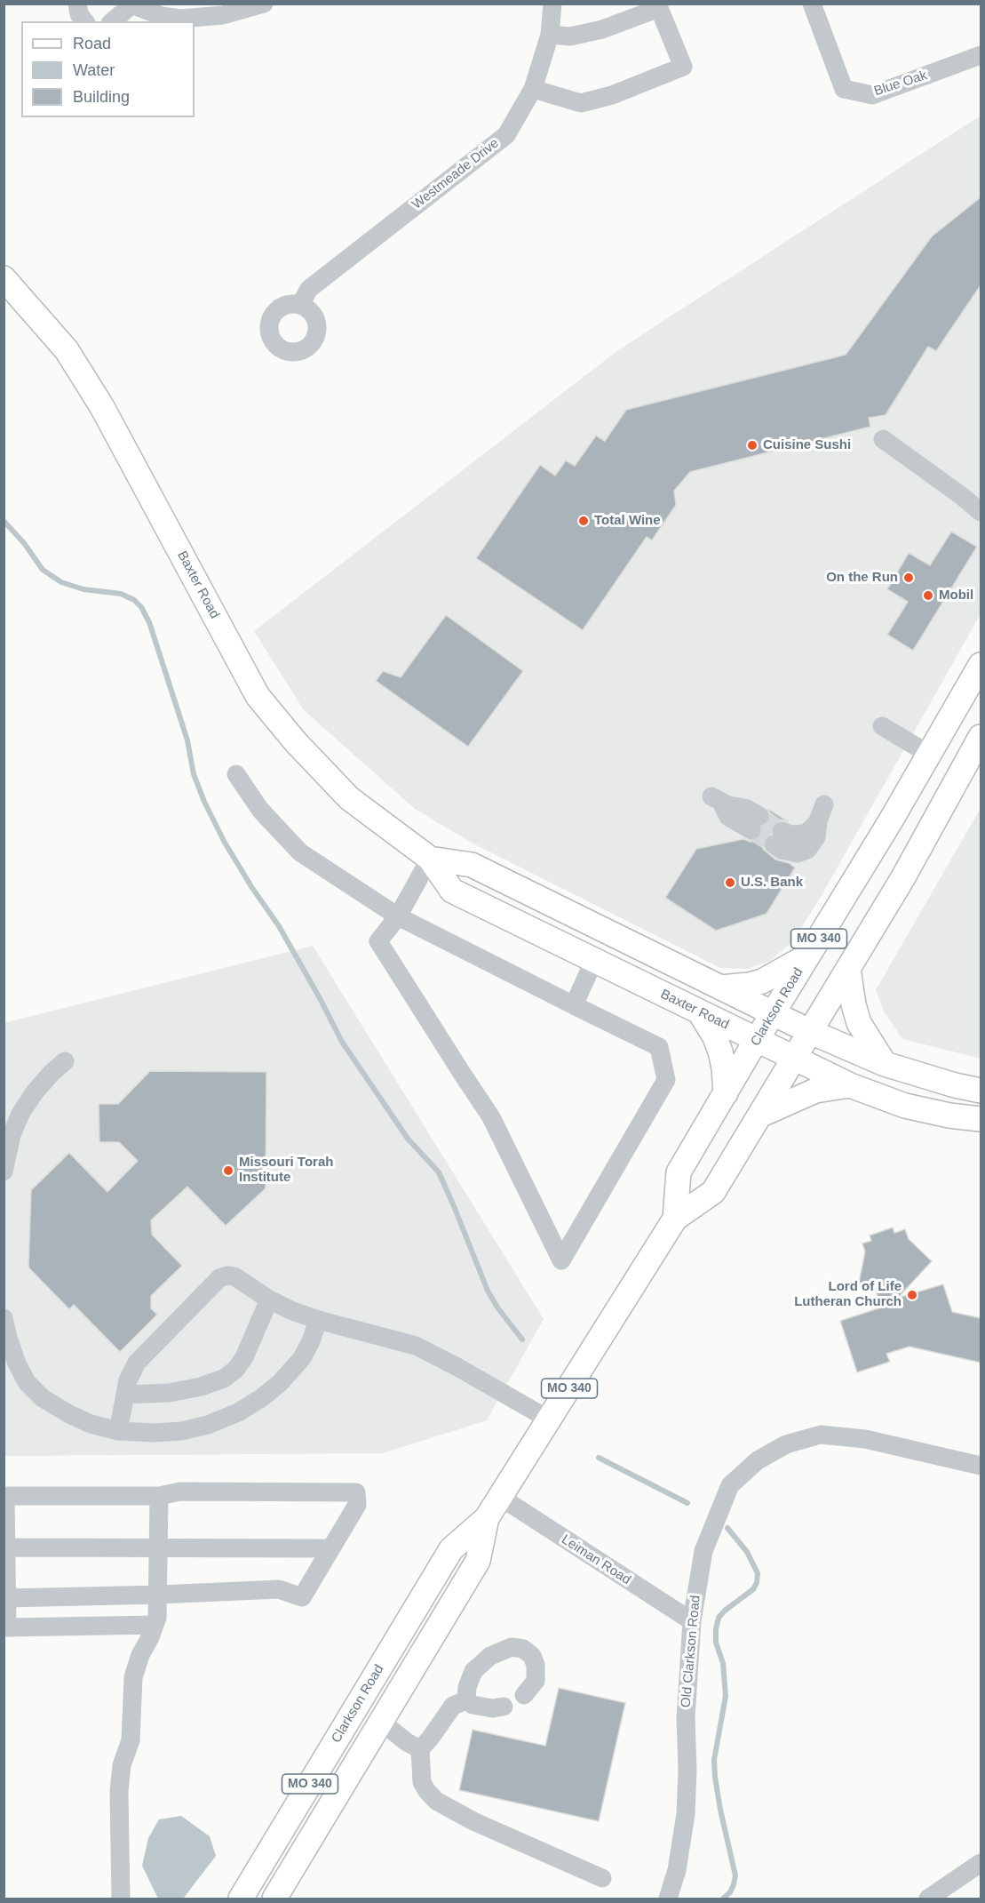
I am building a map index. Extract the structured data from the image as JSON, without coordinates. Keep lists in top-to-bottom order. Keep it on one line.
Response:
{"streets":{"main road":["Baxter Road","MO 340","Clarkson Road"],"street":["Blue Oak","Westmeade Drive","Leiman Road","Old Clarkson Road"]},"crossings":[["Baxter Road","Clarkson Road"],["Clarkson Road","Leiman Road"],["Leiman Road","Old Clarkson Road"]],"places":["Cuisine Sushi","Total Wine","On the Run","Mobil","U.S. Bank","Missouri Torah Institute","Lord of Life Lutheran Church"],"legend":["Road","Water","Building"]}
